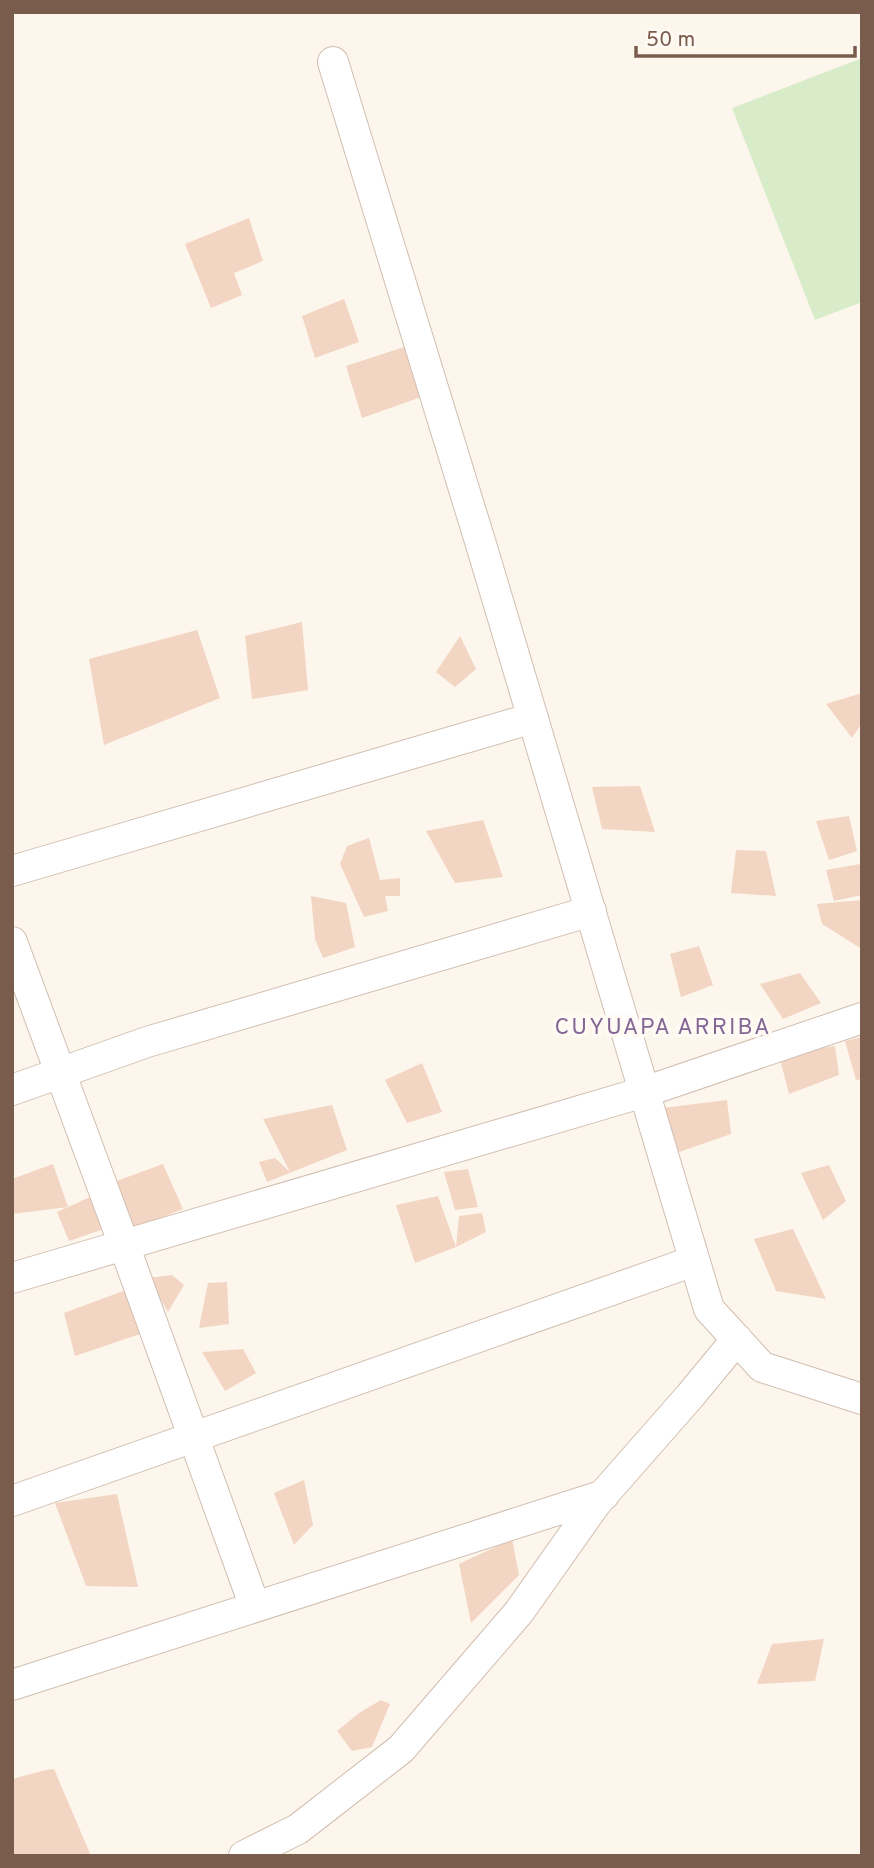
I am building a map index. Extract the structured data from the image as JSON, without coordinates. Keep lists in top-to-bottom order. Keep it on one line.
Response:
{"districts":["CUYUAPA ARRIBA"],"scale_bar":"50 m"}
